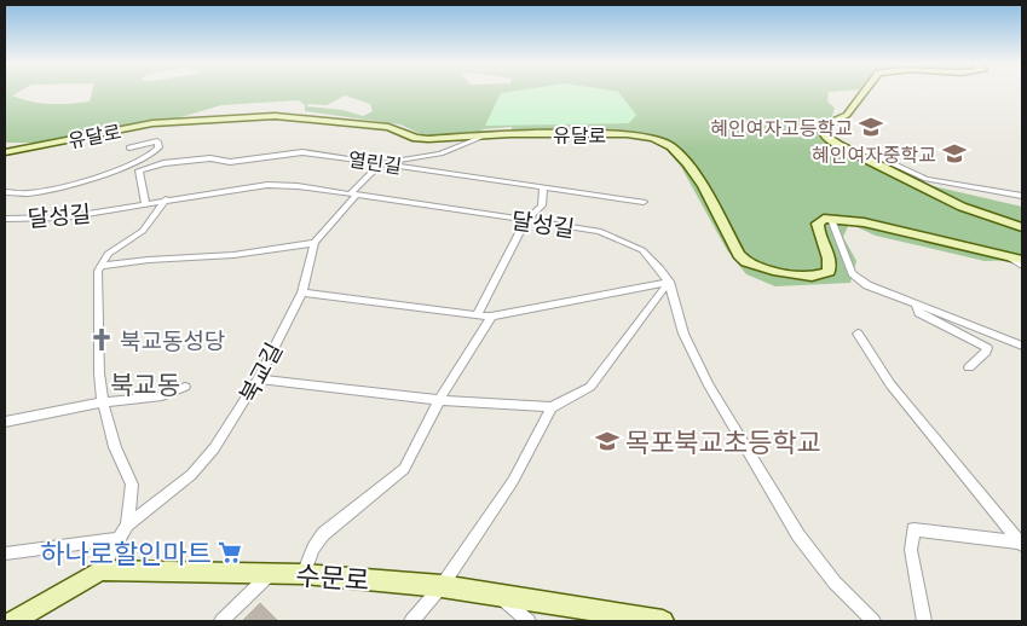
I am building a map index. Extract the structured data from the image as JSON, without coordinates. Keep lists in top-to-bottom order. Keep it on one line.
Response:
{"streets":{"street":["유달로","열린길","달성길","북교길","수문로"]},"crossings":[["열린길","달성길"],["열린길","북교길"],["달성길","북교길"],["북교길","수문로"]],"districts":["북교동"],"places":{"school or university":["혜인여자고등학교","혜인여자중학교","목포북교초등학교"],"church":["북교동성당"],"supermarket":["하나로할인마트"]}}
